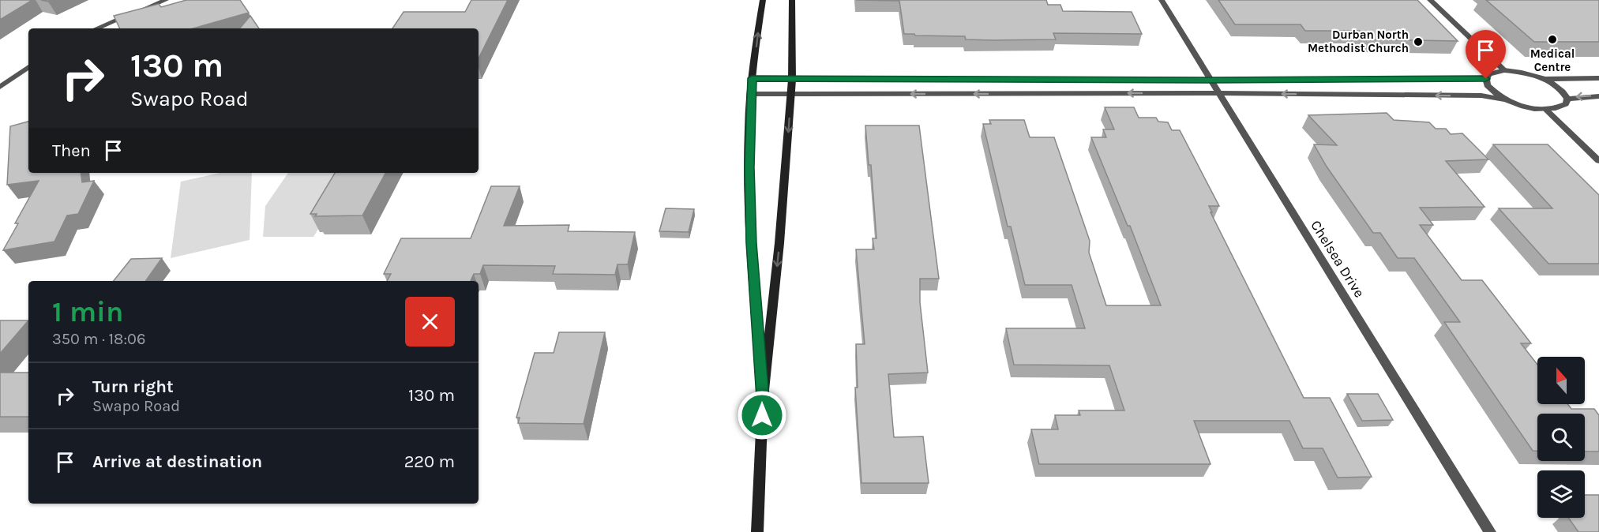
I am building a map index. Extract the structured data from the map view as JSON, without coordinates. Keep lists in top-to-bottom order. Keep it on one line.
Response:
{"streets":{"street":["Chelsea Drive"]},"places":["Medical Centre","Durban North Methodist Church"],"north":"top","page":{"turn":["130 m","Swapo Road"],"then":"Then","heading":["1 min","350 m · 18:06"],"list":[{"name":"Turn right","note":"Swapo Road","value":"130 m"},{"name":"Arrive at destination","value":"220 m"}]}}
